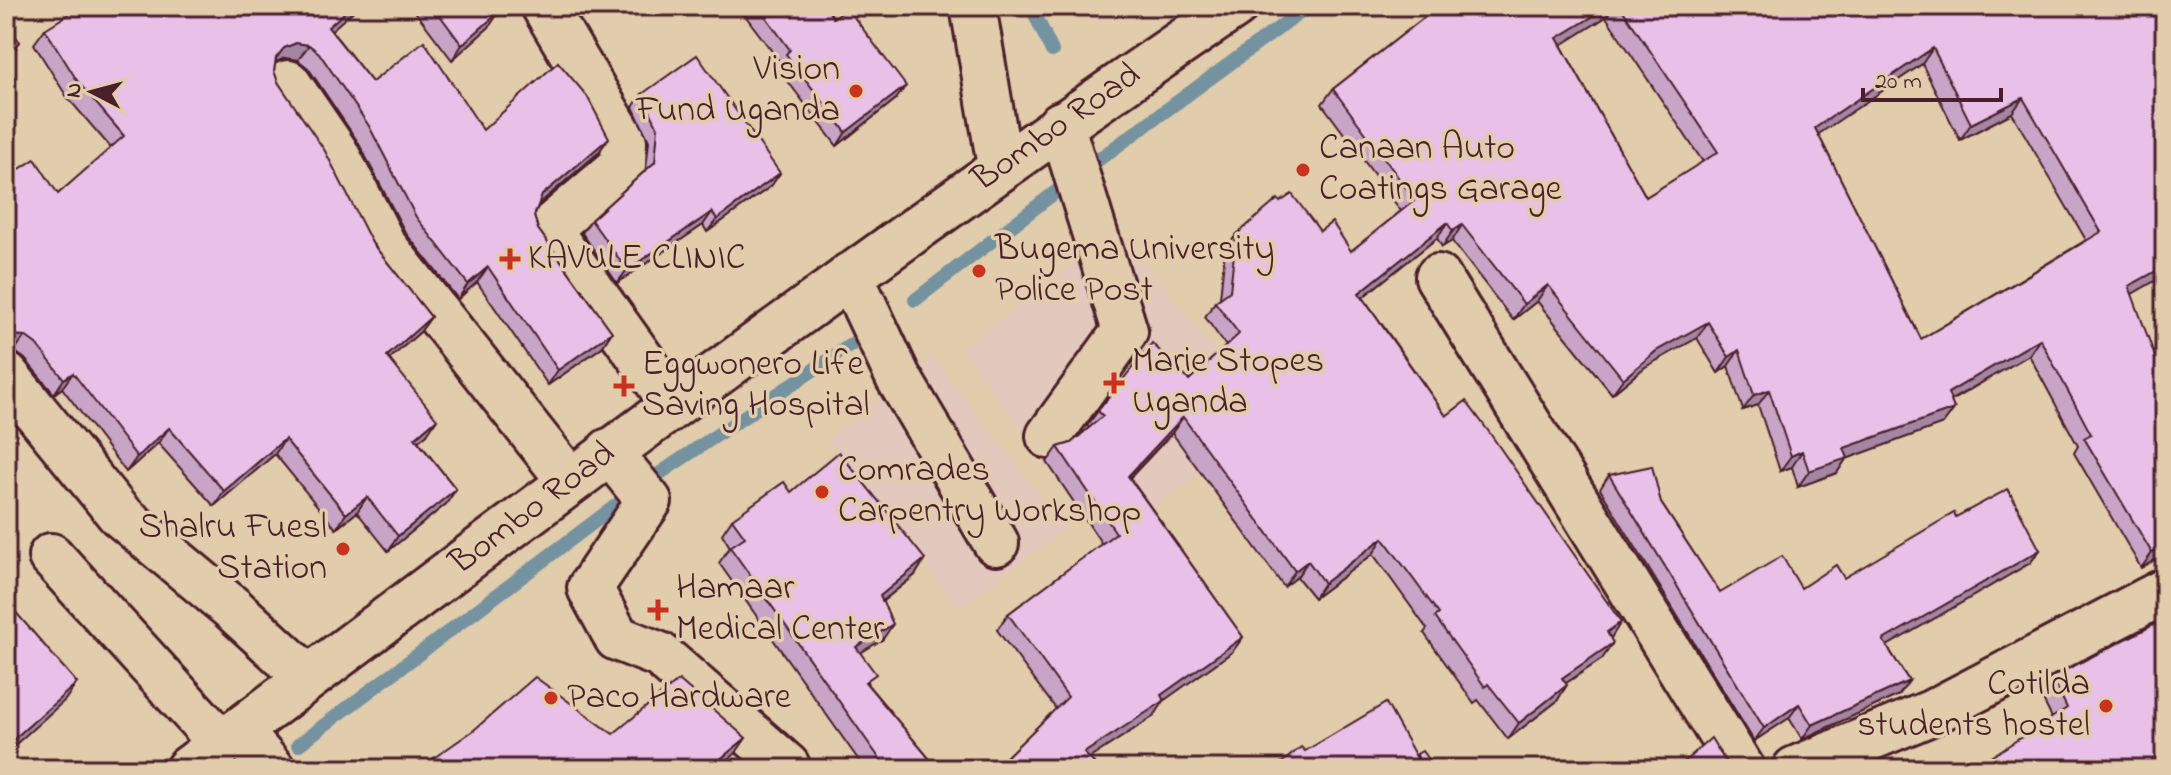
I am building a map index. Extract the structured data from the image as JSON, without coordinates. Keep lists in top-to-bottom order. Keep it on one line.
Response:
{"streets":{"street":["Bombo Road"]},"places":{"other":["Vision Fund Uganda","Canaan Auto Coatings Garage","Bugema University Police Post","Comrades Carpentry Workshop","Shalru Fuesl Station","Paco Hardware","Cotilda students hostel"],"health":["KAVULE CLINIC","Marie Stopes Uganda","Eggwonero Life Saving Hospital","Hamaar Medical Center"]},"scale_bar":"20 m","north":"left"}
